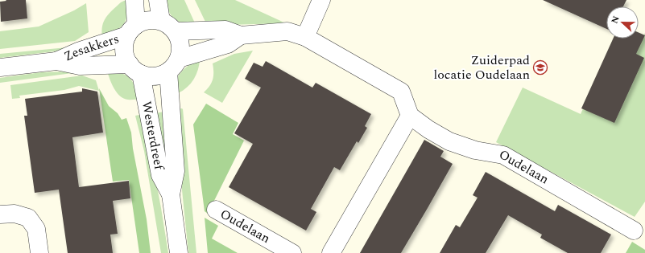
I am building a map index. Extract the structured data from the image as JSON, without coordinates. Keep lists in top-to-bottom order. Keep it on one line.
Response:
{"streets":{"street":["Zesakkers","Westerdreef","Oudelaan"]},"crossings":[["Zesakkers","Westerdreef"]],"places":{"school or university":["Zuiderpad locatie Oudelaan"]},"north":"left"}
